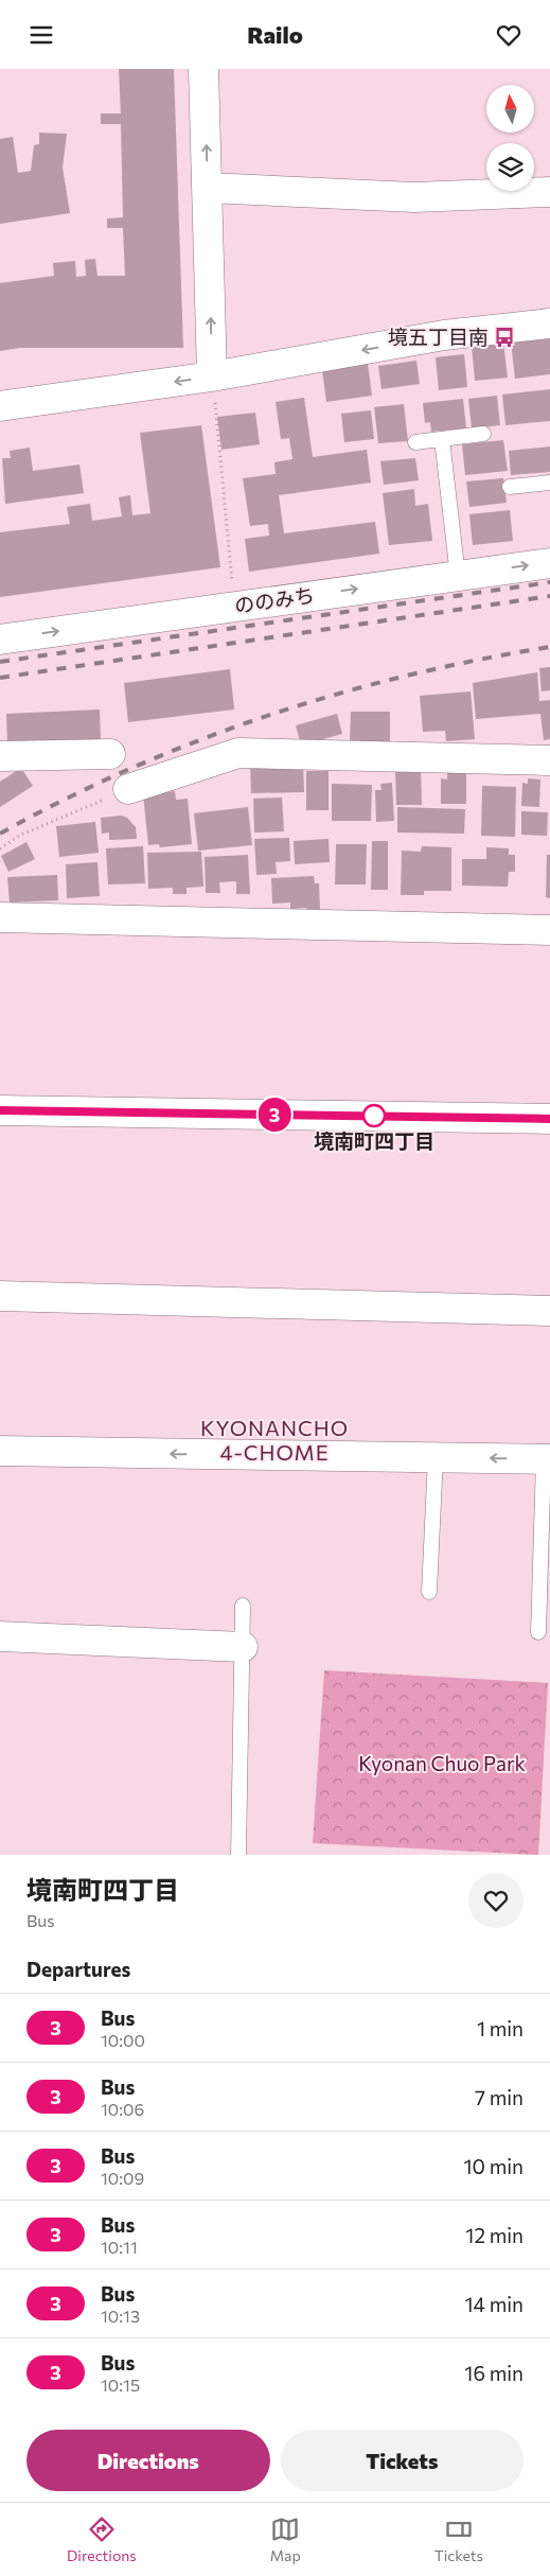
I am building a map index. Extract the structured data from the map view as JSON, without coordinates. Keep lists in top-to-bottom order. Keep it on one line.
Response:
{"streets":{"street":["ののみち"]},"districts":["KYONANCHO 4-CHOME"],"parks":["Kyonan Chuo Park"],"places":{"bus stop":["境五丁目南"],"other":["境南町四丁目"]},"lines":["bus line 3"],"north":"top","page":{"header":"Railo","on_map":"3","heading":[["境南町四丁目","Bus"],"Departures"],"list":[{"mark":"3","name":"Bus","note":"10:00","value":"1 min"},{"mark":"3","name":"Bus","note":"10:06","value":"7 min"},{"mark":"3","name":"Bus","note":"10:09","value":"10 min"},{"mark":"3","name":"Bus","note":"10:11","value":"12 min"},{"mark":"3","name":"Bus","note":"10:13","value":"14 min"},{"mark":"3","name":"Bus","note":"10:15","value":"16 min"}],"buttons":["Directions","Tickets"],"tabs":["Directions","Map","Tickets"]}}
